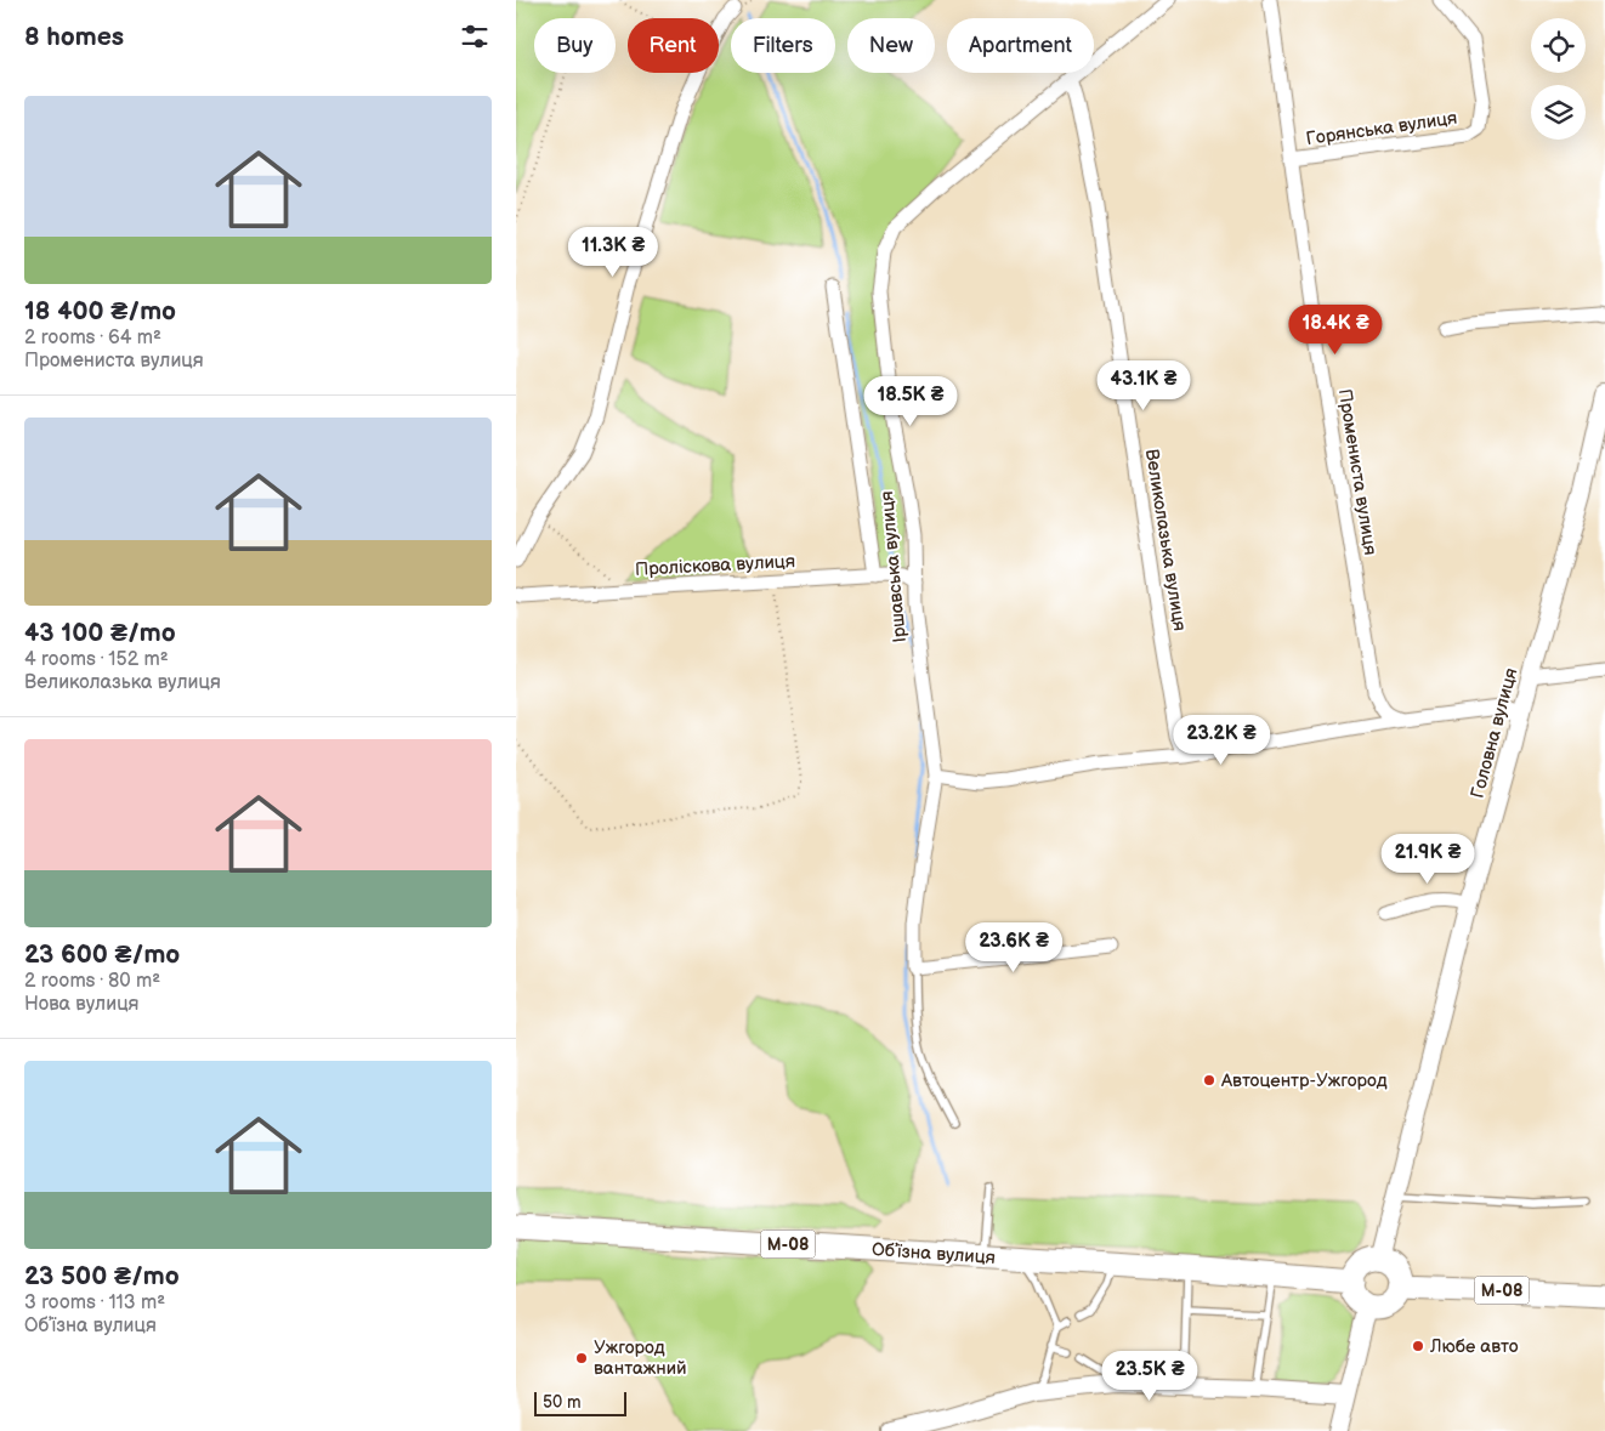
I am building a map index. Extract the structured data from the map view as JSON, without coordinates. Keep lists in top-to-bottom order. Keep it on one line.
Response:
{"streets":{"highway":["М-08","Обʼїзна вулиця"],"street":["Горянська вулиця","Промениста вулиця","Великолазька вулиця","Проліскова вулиця","Іршавська вулиця","Головна вулиця"]},"crossings":[["Горянська вулиця","Промениста вулиця"],["Великолазька вулиця","Іршавська вулиця"],["Проліскова вулиця","Іршавська вулиця"],["Головна вулиця","М-08"],["Головна вулиця","Обʼїзна вулиця"],["М-08","Обʼїзна вулиця"]],"places":["Автоцентр-Ужгород","Любе авто","Ужгород вантажний"],"scale_bar":"50 m","page":{"heading":"8 homes","chip":["Buy","Rent","Filters","New","Apartment"],"list":[{"name":"18 400 ₴/mo","note":"2 rooms · 64 m² · Промениста вулиця"},{"name":"43 100 ₴/mo","note":"4 rooms · 152 m² · Великолазька вулиця"},{"name":"23 600 ₴/mo","note":"2 rooms · 80 m² · Нова вулиця"},{"name":"23 500 ₴/mo","note":"3 rooms · 113 m² · Обʼїзна вулиця"}],"price":["11.3K ₴","18.4K ₴","43.1K ₴","18.5K ₴","23.2K ₴","21.9K ₴","23.6K ₴","23.5K ₴"],"scale":"50 m"}}
